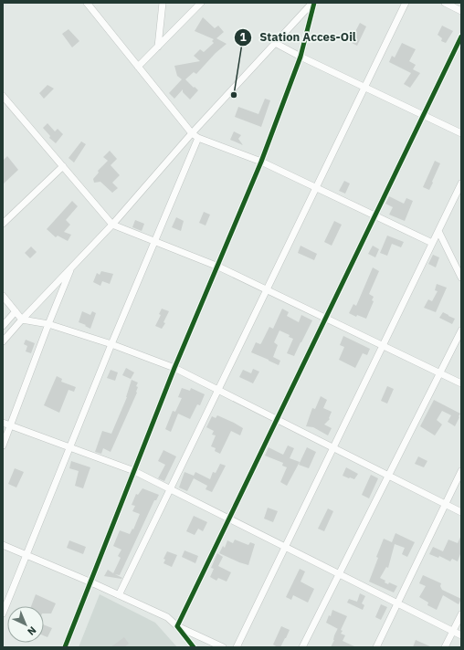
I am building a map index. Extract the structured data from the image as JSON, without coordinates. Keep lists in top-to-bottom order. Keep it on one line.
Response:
{"places":["Station Acces-Oil"],"north":"bottom right"}
